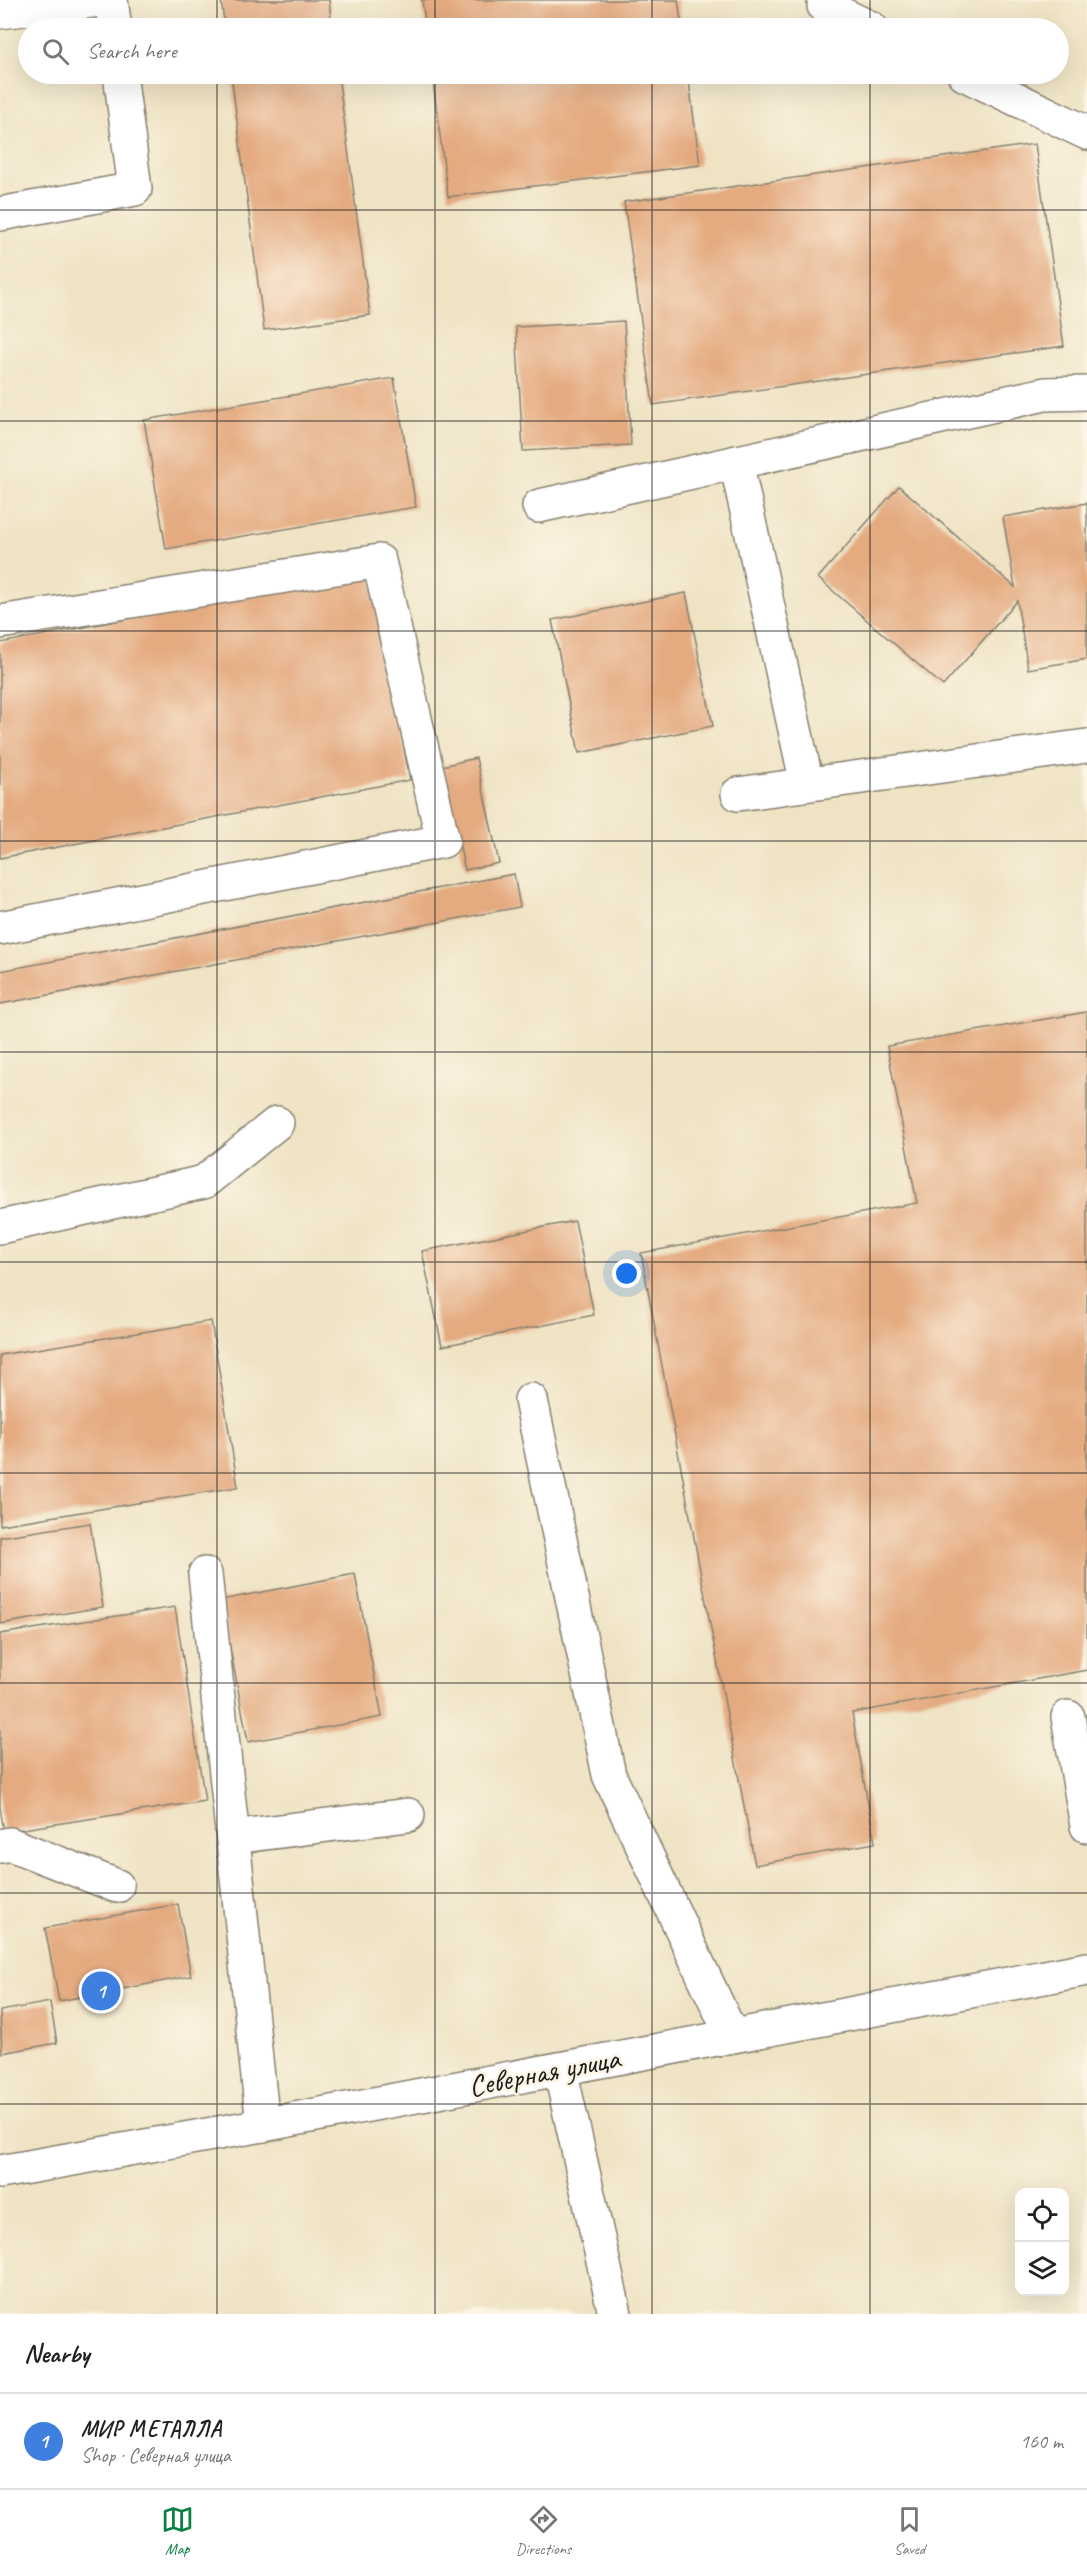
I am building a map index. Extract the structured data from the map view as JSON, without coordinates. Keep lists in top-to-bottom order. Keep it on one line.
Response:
{"streets":{"main road":["Северная улица"]},"page":{"search":"Search here","pins":"1","heading":"Nearby","list":[{"mark":"1","name":"МИР МЕТАЛЛА","note":"Shop · Северная улица","value":"160 m"}],"nav":["Map","Directions","Saved"]}}
